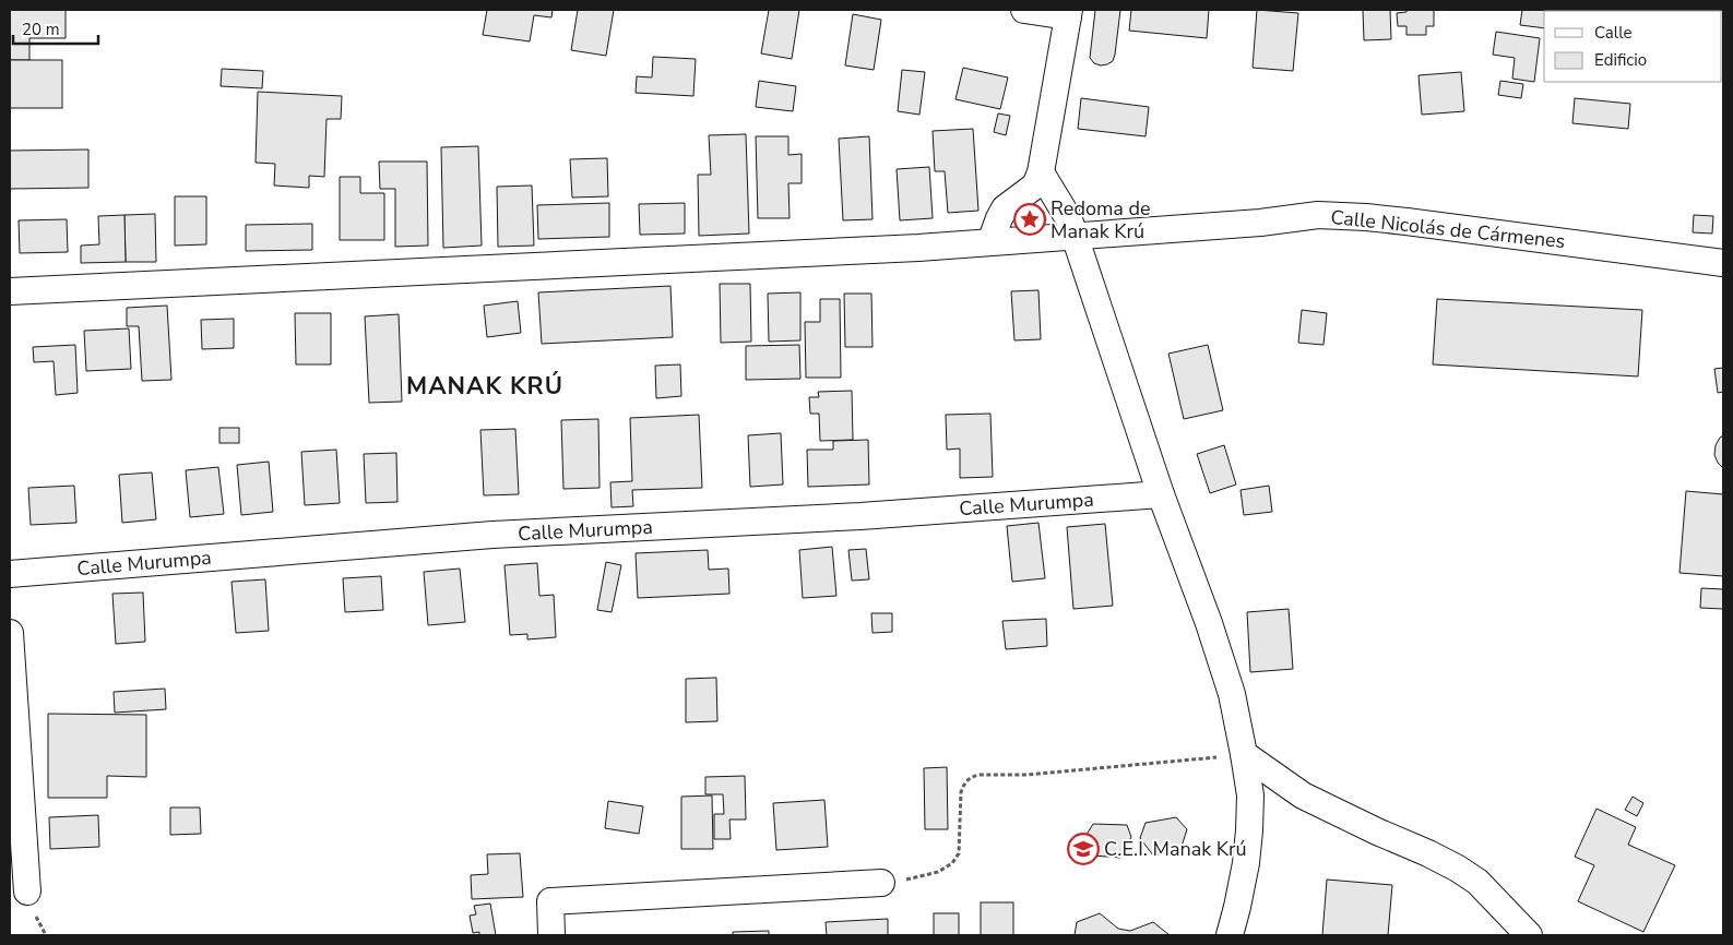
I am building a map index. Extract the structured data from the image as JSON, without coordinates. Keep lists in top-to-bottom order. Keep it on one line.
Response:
{"streets":{"street":["Calle Nicolás de Cármenes","Calle Murumpa"]},"districts":["MANAK KRÚ"],"places":{"place":["Redoma de Manak Krú"],"school or university":["C.E.I. Manak Krú"]},"legend":["Calle","Edificio"],"scale_bar":"20 m"}
